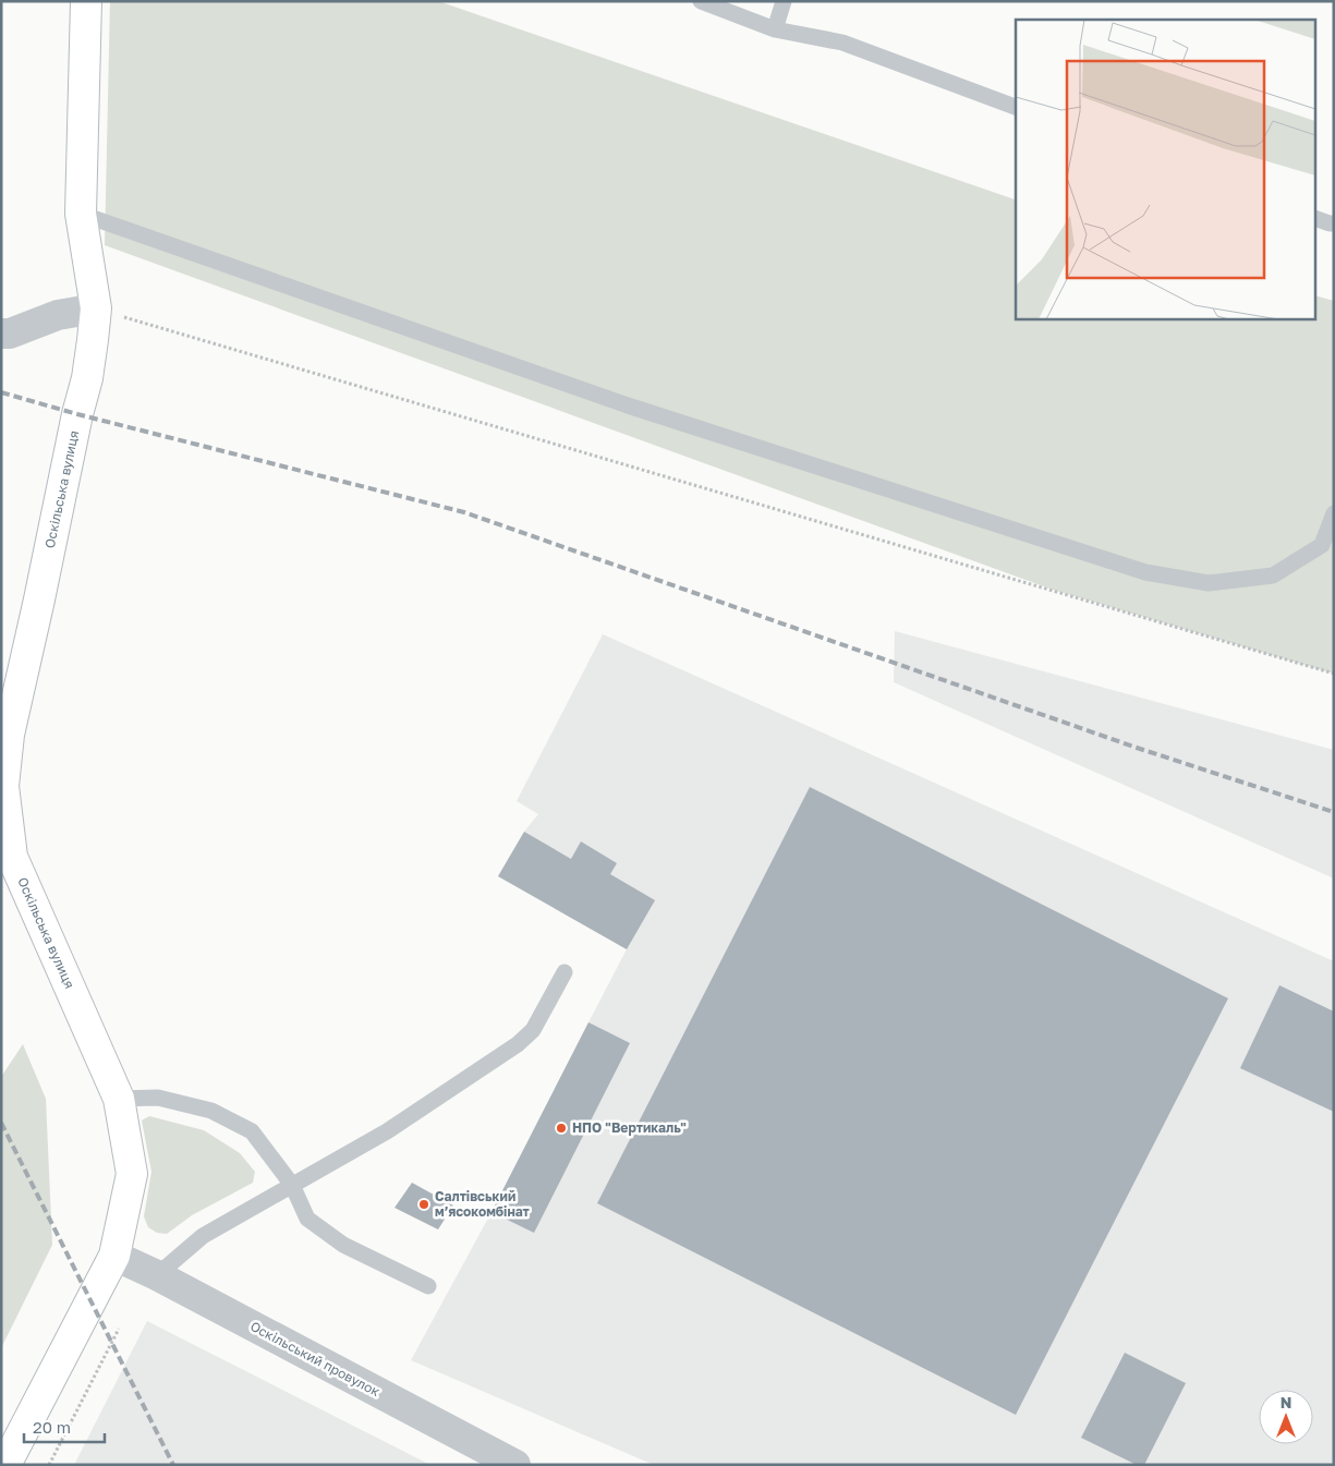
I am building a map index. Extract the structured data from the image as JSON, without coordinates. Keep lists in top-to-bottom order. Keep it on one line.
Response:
{"streets":{"main road":["Оскільська вулиця"],"street":["Оскільський провулок"]},"crossings":[["Оскільська вулиця","Оскільський провулок"]],"places":["НПО \"Вертикаль\"","Салтівський мʼясокомбінат"],"scale_bar":"20 m","north":"top"}
